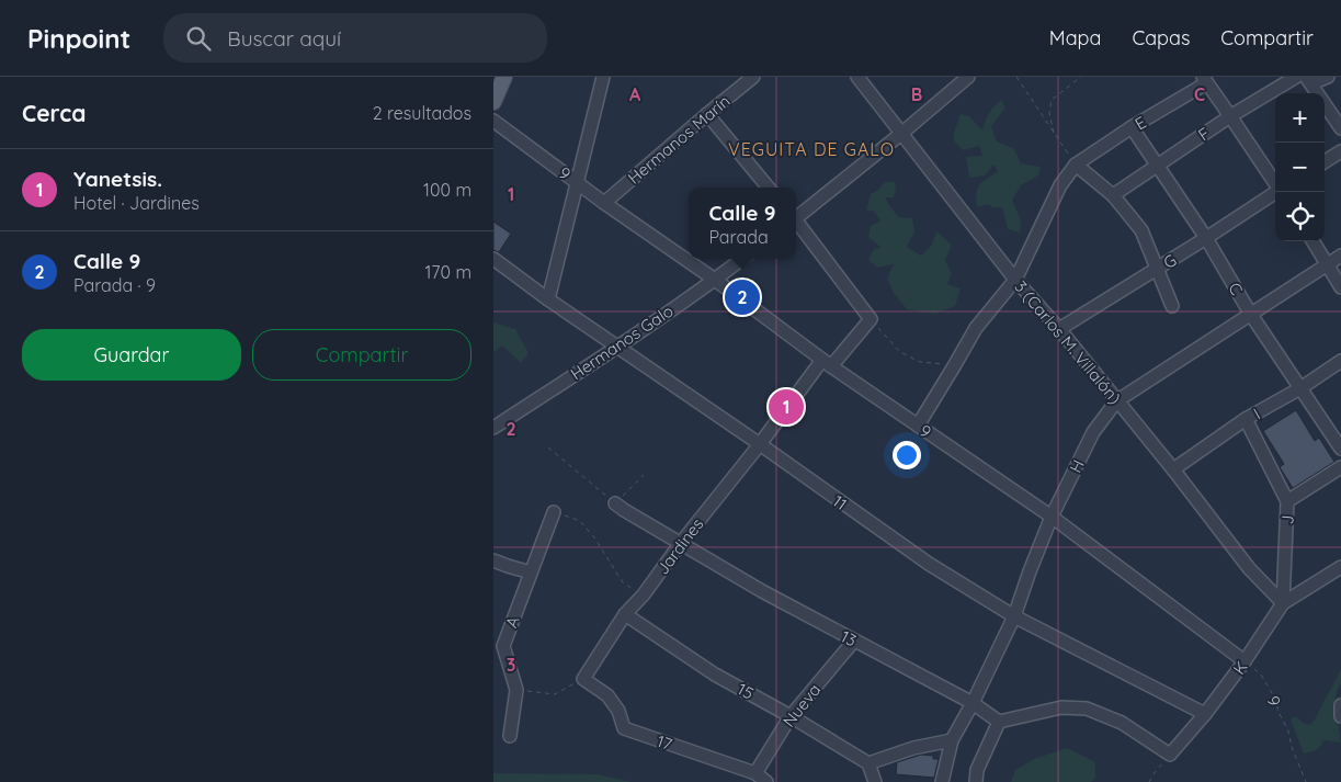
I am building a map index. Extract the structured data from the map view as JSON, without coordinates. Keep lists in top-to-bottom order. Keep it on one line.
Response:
{"streets":{"street":["E","F","Hermanos Marín","9","G","C","Hermanos Galo","3 (Carlos M. Villalón)","I","H","11","J","Jardines","A","13","K","15","Nueva","17"]},"crossings":[["E","C"],["F","C"],["Hermanos Marín","9"],["9","Hermanos Galo"],["9","H"],["9","Jardines"],["9","K"],["G","C"],["G","3 (Carlos M. Villalón)"],["C","I"],["C","H"],["Hermanos Galo","11"],["3 (Carlos M. Villalón)","I"],["3 (Carlos M. Villalón)","H"],["3 (Carlos M. Villalón)","J"],["3 (Carlos M. Villalón)","K"],["H","11"],["H","13"],["11","Jardines"],["11","K"],["J","K"],["Jardines","13"],["Jardines","15"],["Jardines","17"],["13","Nueva"],["15","Nueva"],["Nueva","17"]],"districts":["VEGUITA DE GALO"],"page":{"header":"Pinpoint","search":"Buscar aquí","nav":["Mapa","Capas","Compartir"],"heading":["Cerca","2 resultados"],"map_buttons":["+","−"],"list":[{"mark":"1","name":"Yanetsis.","note":"Hotel · Jardines","value":"100 m"},{"mark":"2","name":"Calle 9","note":"Parada · 9","value":"170 m"}],"popup":["Calle 9","Parada"],"pins":["2","1"],"buttons":["Guardar","Compartir"]},"grid":{"columns":["A","B","C"],"rows":["1","2","3"]}}
